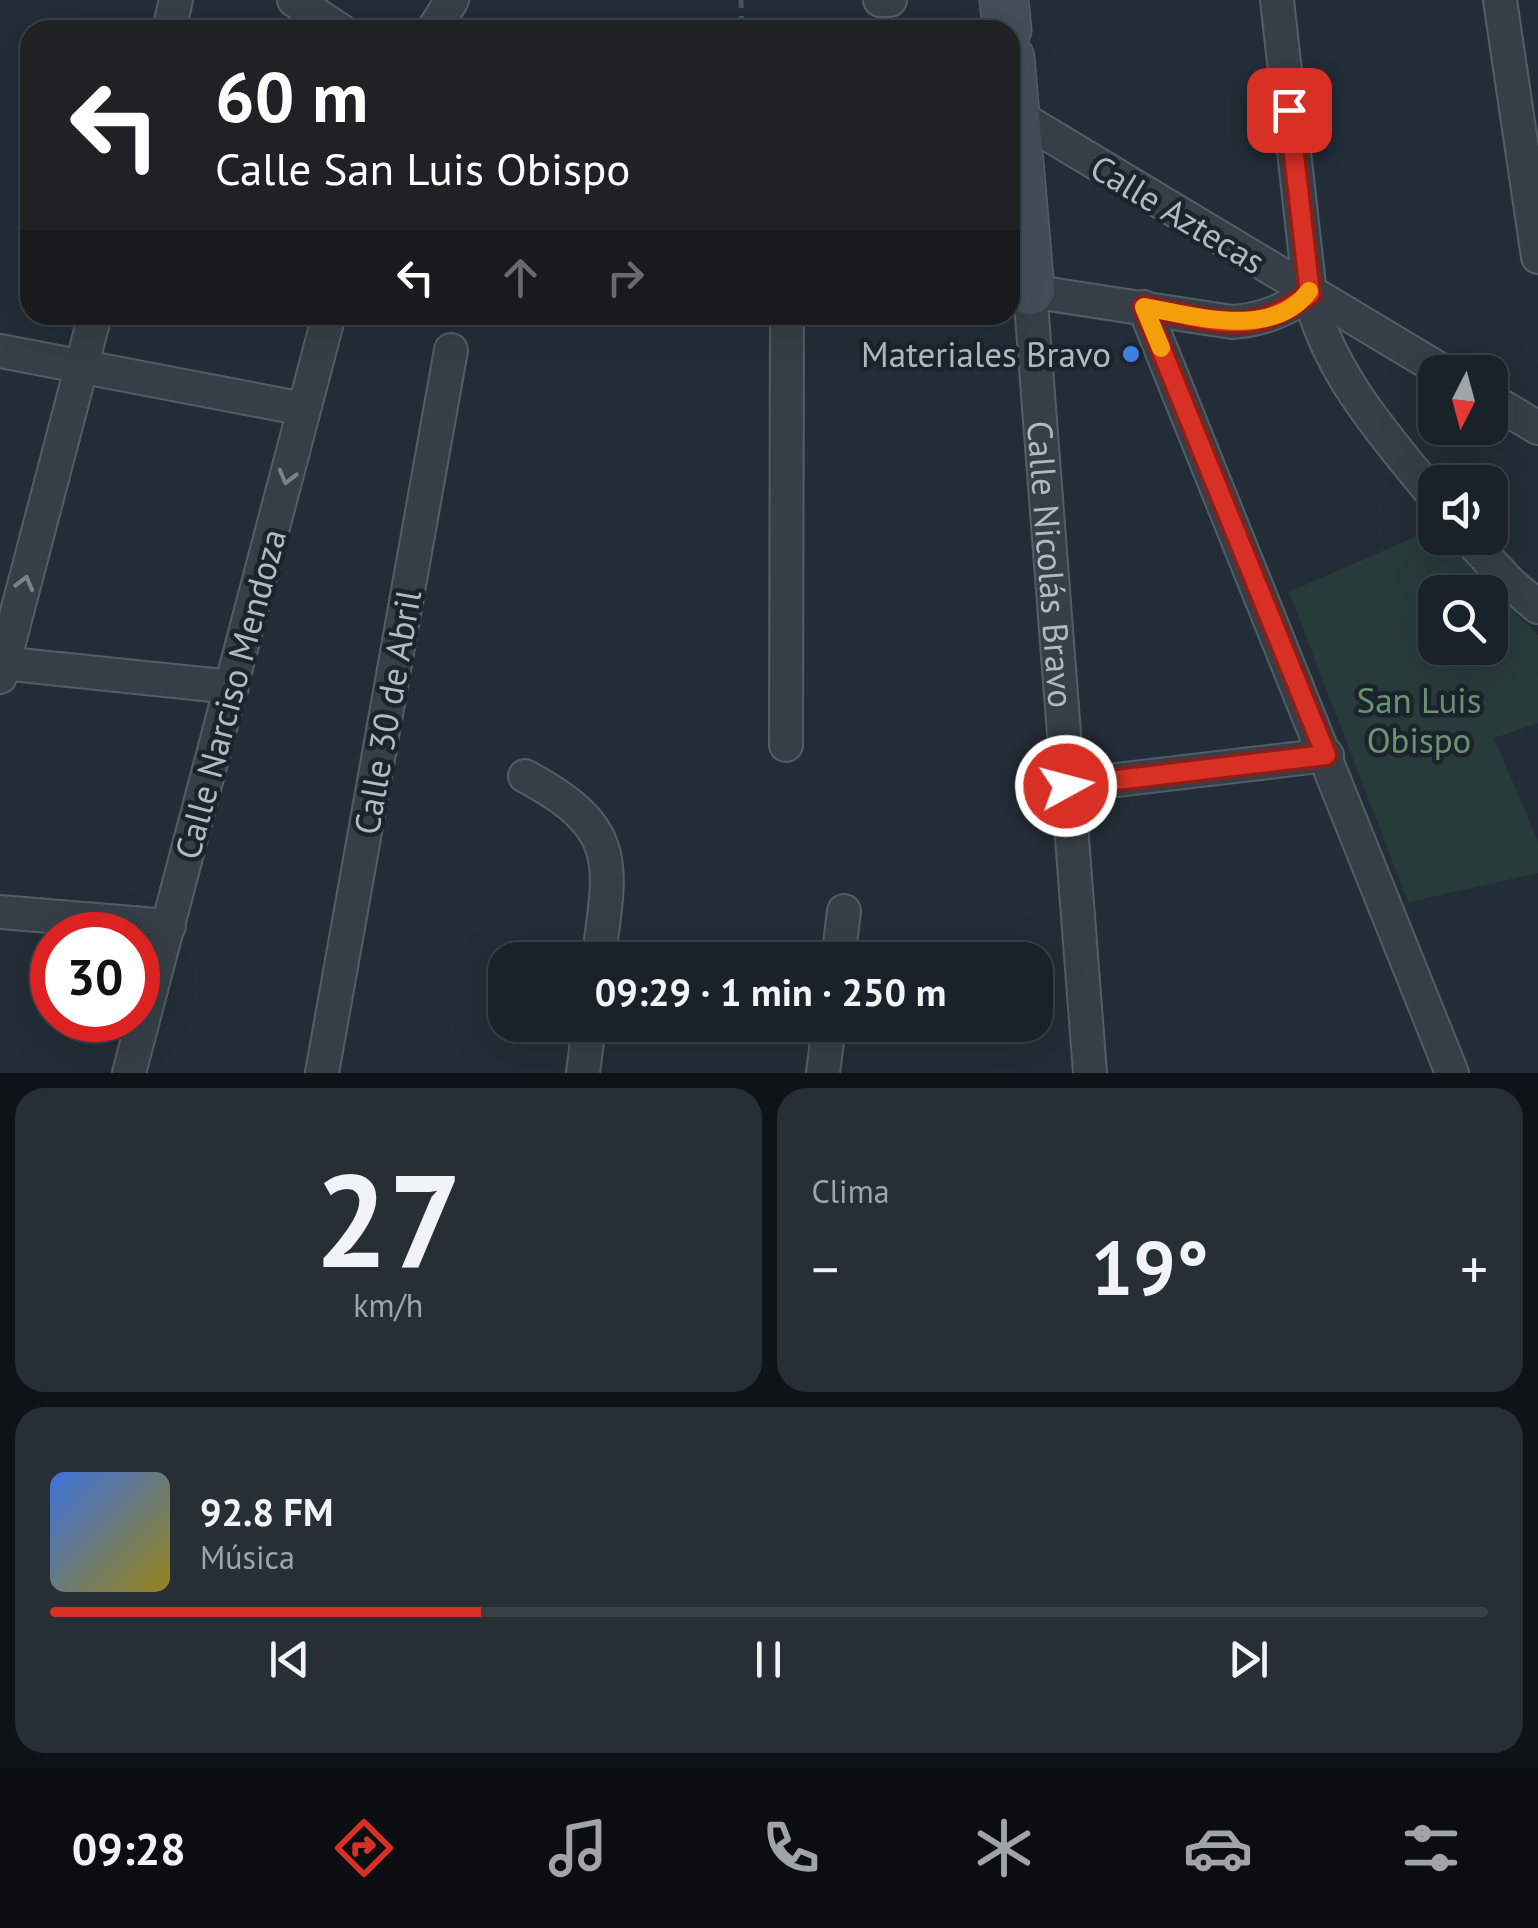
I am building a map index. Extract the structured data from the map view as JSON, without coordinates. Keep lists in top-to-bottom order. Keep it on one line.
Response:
{"streets":{"street":["Calle Aztecas","Calle Nicolás Bravo","Calle Narciso Mendoza","Calle 30 de Abril"]},"parks":["San Luis Obispo"],"places":["Materiales Bravo"],"north":"bottom","page":{"turn":["60 m","Calle San Luis Obispo"],"limit":"30","trip":"09:29 · 1 min · 250 m","tile":[["27","km/h"],"Clima"],"heat":["−","19°","+"],"song":["92.8 FM","Música"],"tabs":"09:28"}}
